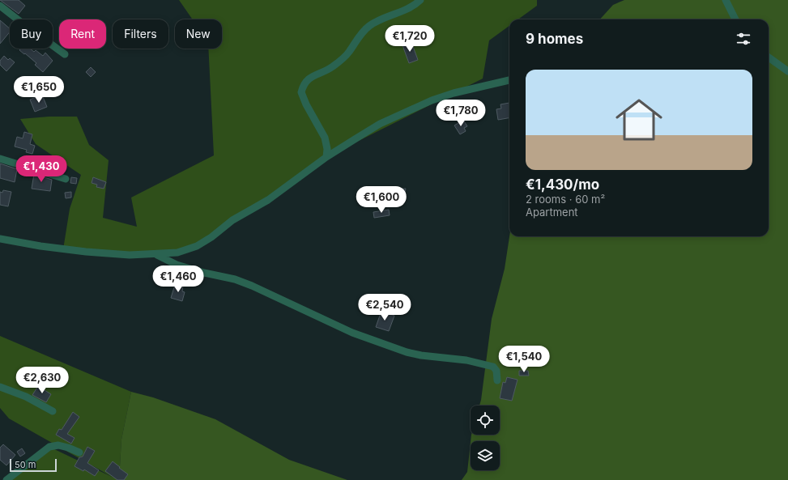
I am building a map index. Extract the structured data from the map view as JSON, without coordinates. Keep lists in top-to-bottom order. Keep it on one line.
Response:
{"scale_bar":"50 m","page":{"chip":["Buy","Rent","Filters","New"],"heading":"9 homes","price":["€1,720","€1,650","€1,780","€1,430","€1,600","€1,460","€2,540","€1,540","€2,630"],"list":[{"name":"€1,430/mo","note":"2 rooms · 60 m² · Apartment"}],"scale":"50 m"}}
